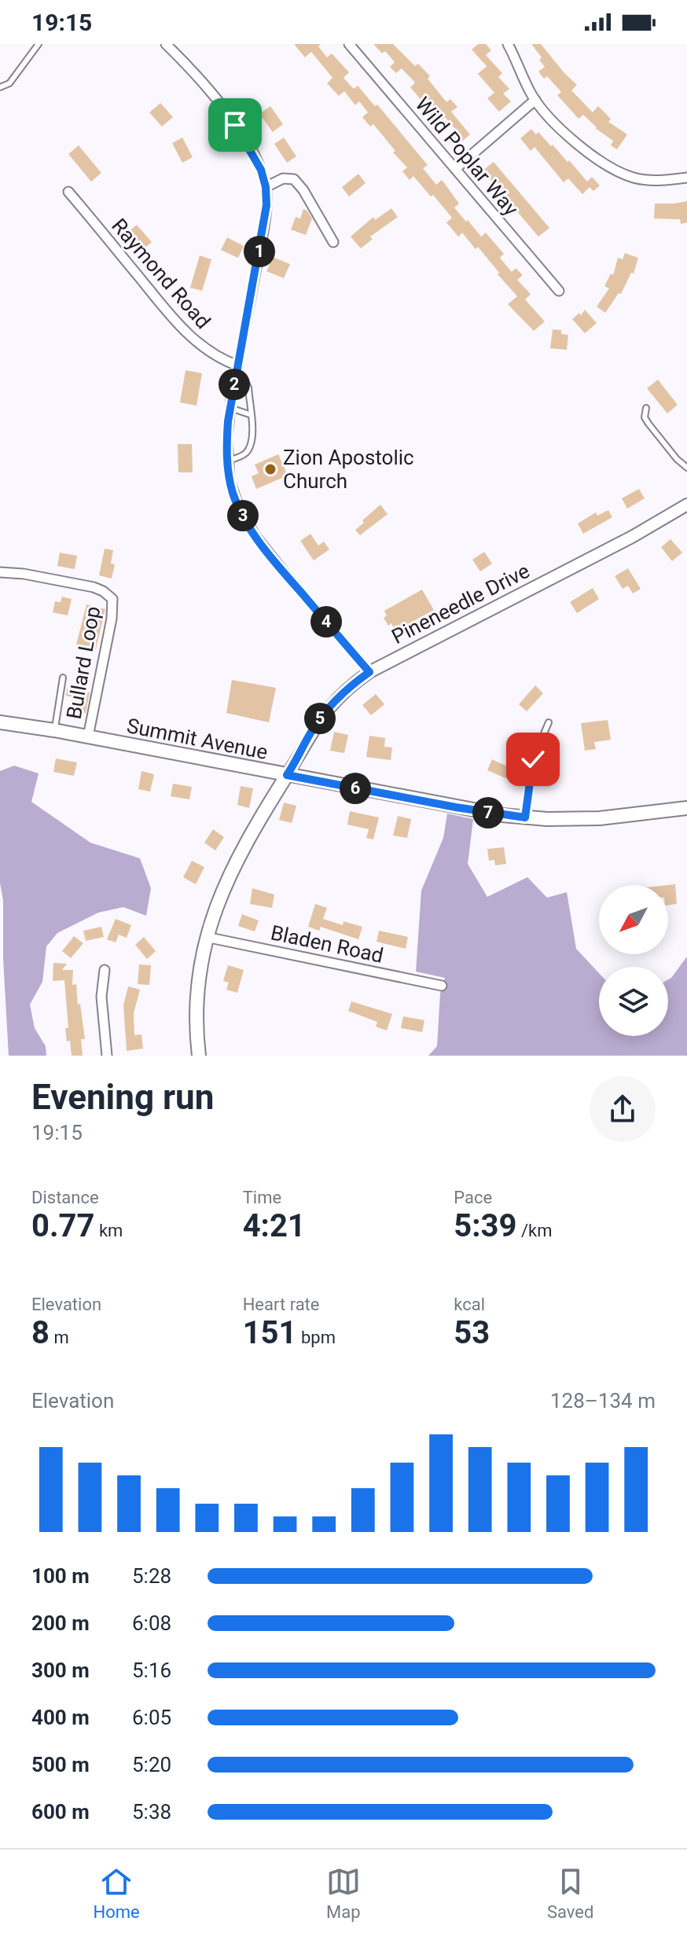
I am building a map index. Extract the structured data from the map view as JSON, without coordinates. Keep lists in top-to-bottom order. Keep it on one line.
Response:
{"streets":{"main road":["Summit Avenue"],"street":["Wild Poplar Way","Raymond Road","Pineneedle Drive","Bullard Loop","Bladen Road"]},"crossings":[["Pineneedle Drive","Summit Avenue"],["Bullard Loop","Summit Avenue"]],"places":["Zion Apostolic Church"],"north":"bottom left","page":{"status":"19:15","pins":["1","2","3","4","5","6","7"],"heading":["Evening run","19:15"],"stats":[["Distance","0.77 km"],["Time","4:21"],["Pace","5:39 /km"],["Elevation","8 m"],["Heart rate","151 bpm"],["kcal","53"]],"chart":["Elevation","128–134 m"],"list":[{"name":"100 m","note":"5:28"},{"name":"200 m","note":"6:08"},{"name":"300 m","note":"5:16"},{"name":"400 m","note":"6:05"},{"name":"500 m","note":"5:20"},{"name":"600 m","note":"5:38"}],"tabs":["Home","Map","Saved"]}}
